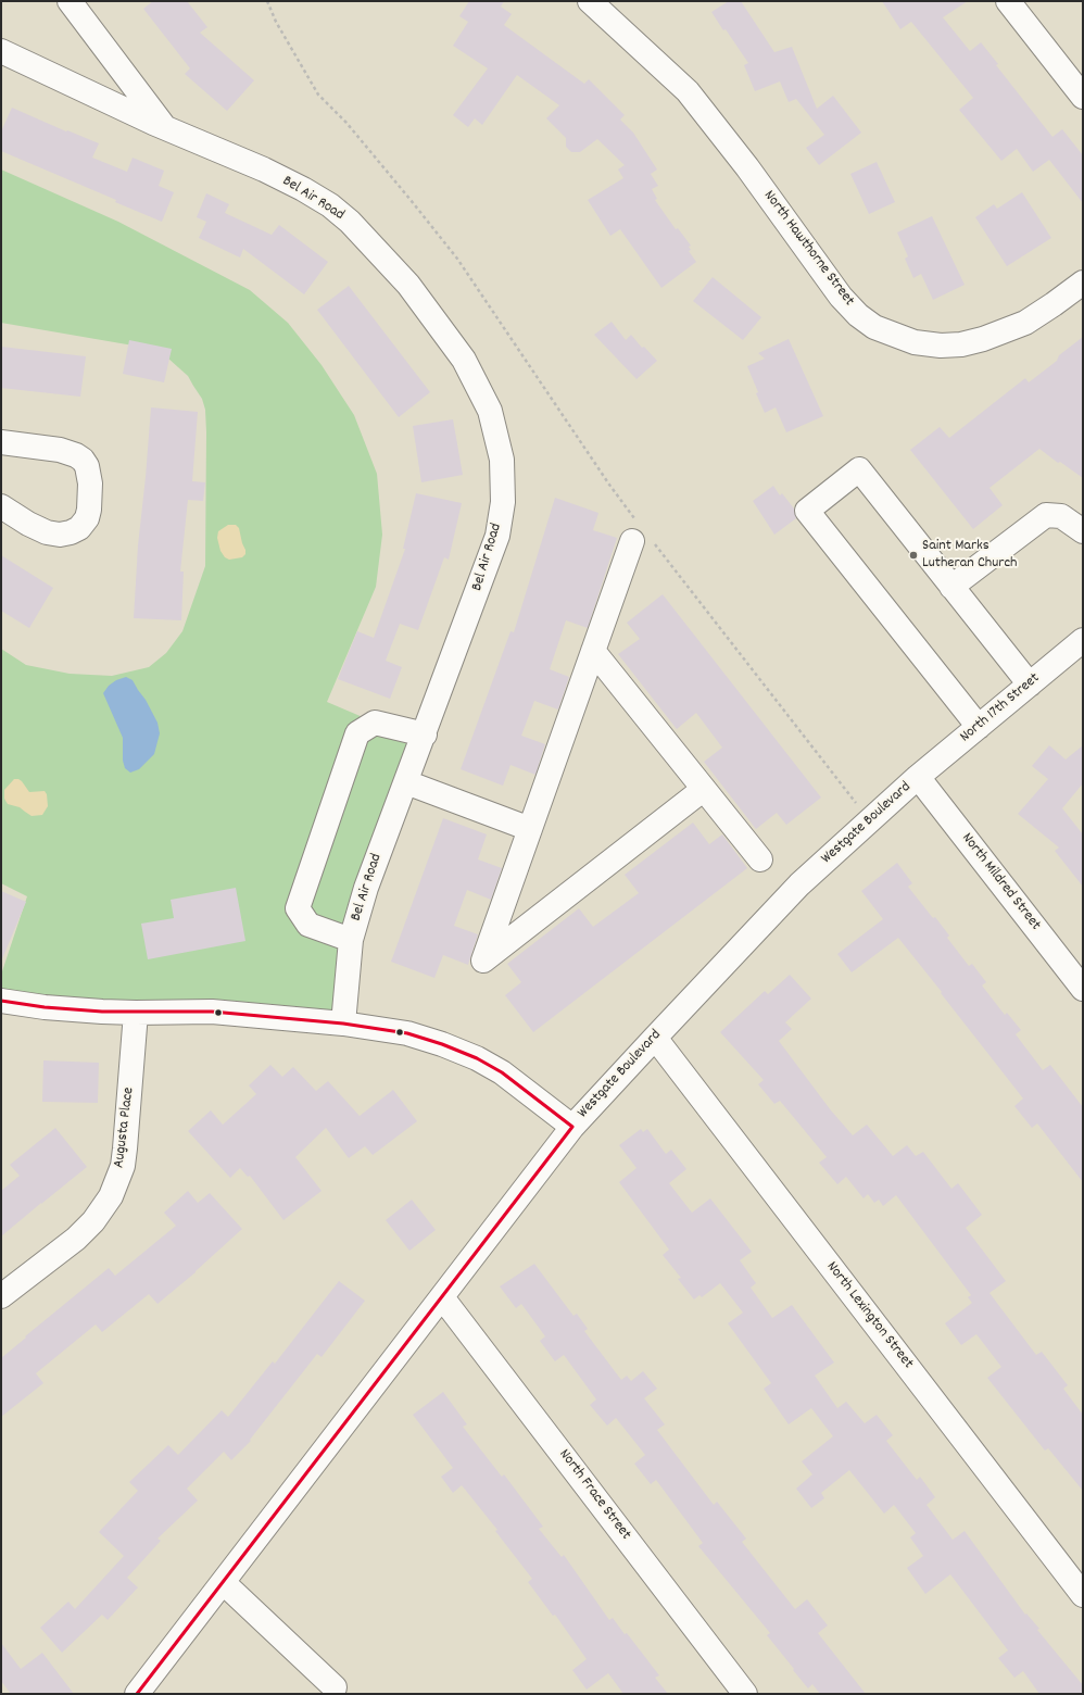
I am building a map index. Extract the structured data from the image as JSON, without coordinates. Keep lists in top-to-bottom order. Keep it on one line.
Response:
{"streets":{"street":["Bel Air Road","North Hawthorne Street","North 17th Street","Westgate Boulevard","North Mildred Street","Augusta Place","North Lexington Street","North Frace Street"]},"crossings":[["North 17th Street","Westgate Boulevard"],["North 17th Street","North Mildred Street"],["Westgate Boulevard","North Mildred Street"],["Westgate Boulevard","North Lexington Street"],["Westgate Boulevard","North Frace Street"]],"places":["Saint Marks Lutheran Church"]}
